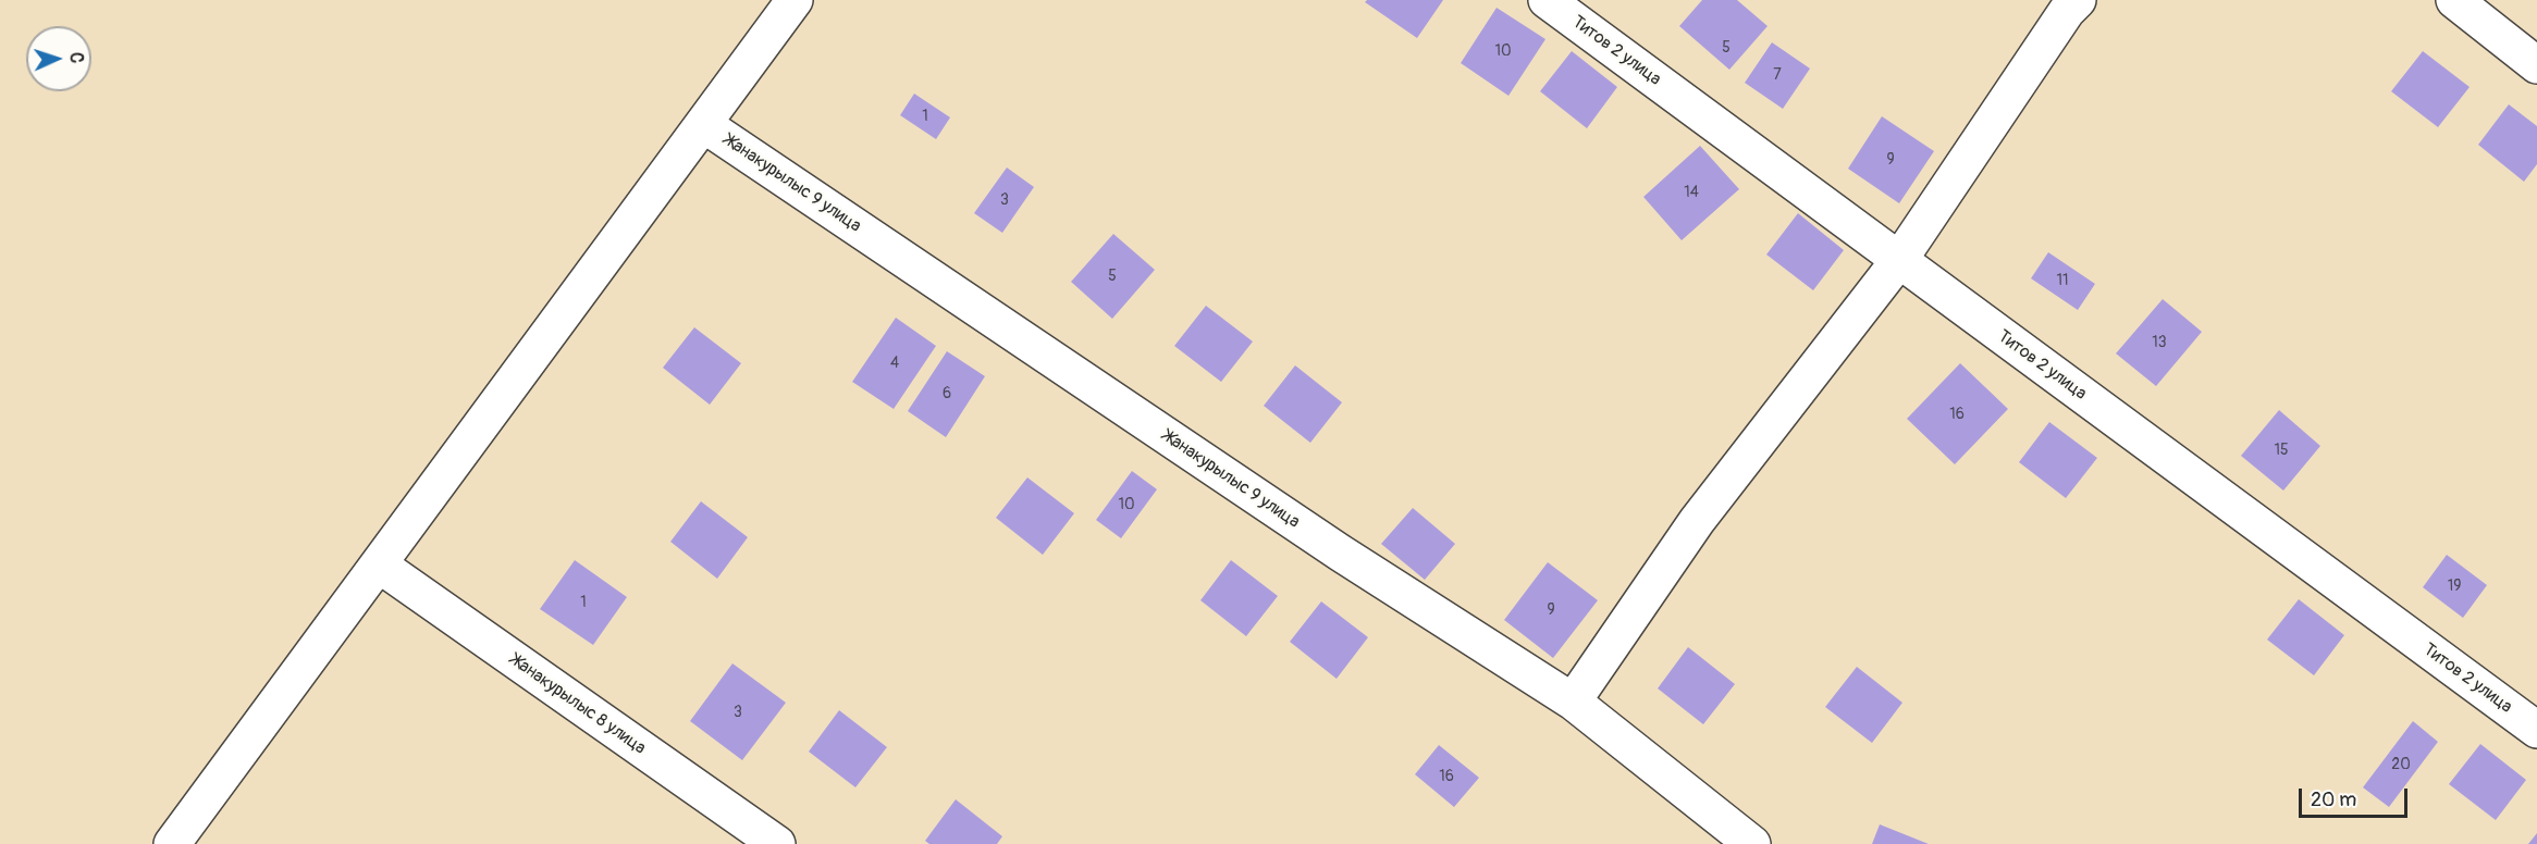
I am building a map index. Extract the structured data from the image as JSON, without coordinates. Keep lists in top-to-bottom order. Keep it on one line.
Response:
{"streets":{"street":["Титов 2 улица","Жанакурылыс 9 улица","Жанакурылыс 8 улица"]},"house_numbers":["5","10","7","1","9","14","3","5","11","13","4","6","16","15","10","19","1","9","3","20","16"],"scale_bar":"20 m","north":"right"}
